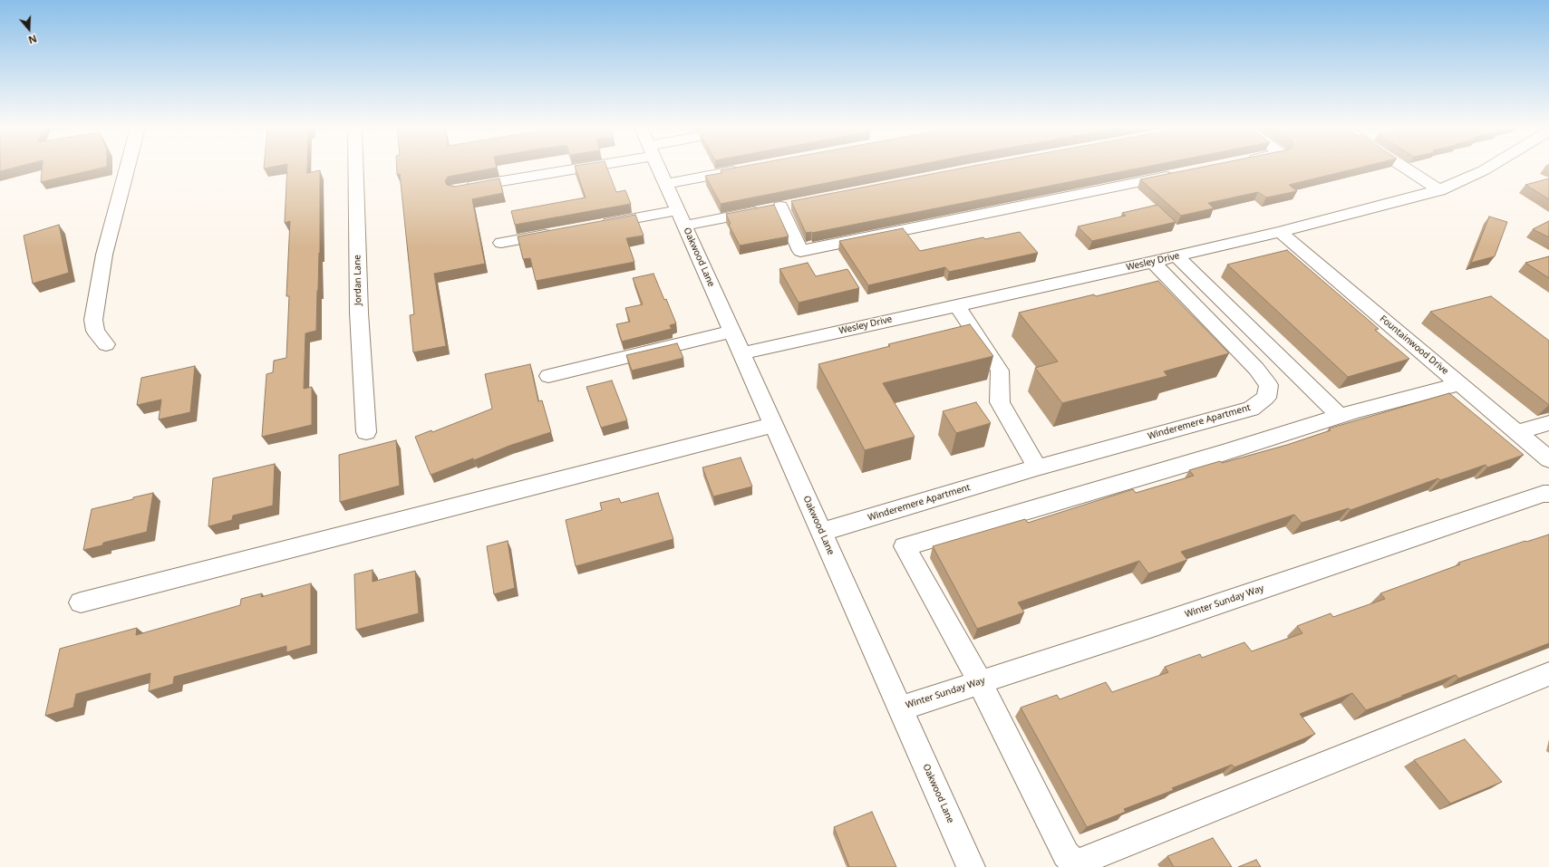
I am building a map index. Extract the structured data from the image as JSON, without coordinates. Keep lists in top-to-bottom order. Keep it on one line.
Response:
{"streets":{"street":["Oakwood Lane","Wesley Drive","Jordan Lane","Fountainwood Drive","Winderemere Apartment","Winter Sunday Way"]},"crossings":[["Oakwood Lane","Wesley Drive"],["Oakwood Lane","Winderemere Apartment"],["Oakwood Lane","Winter Sunday Way"],["Wesley Drive","Fountainwood Drive"],["Wesley Drive","Winderemere Apartment"]],"north":"bottom"}
